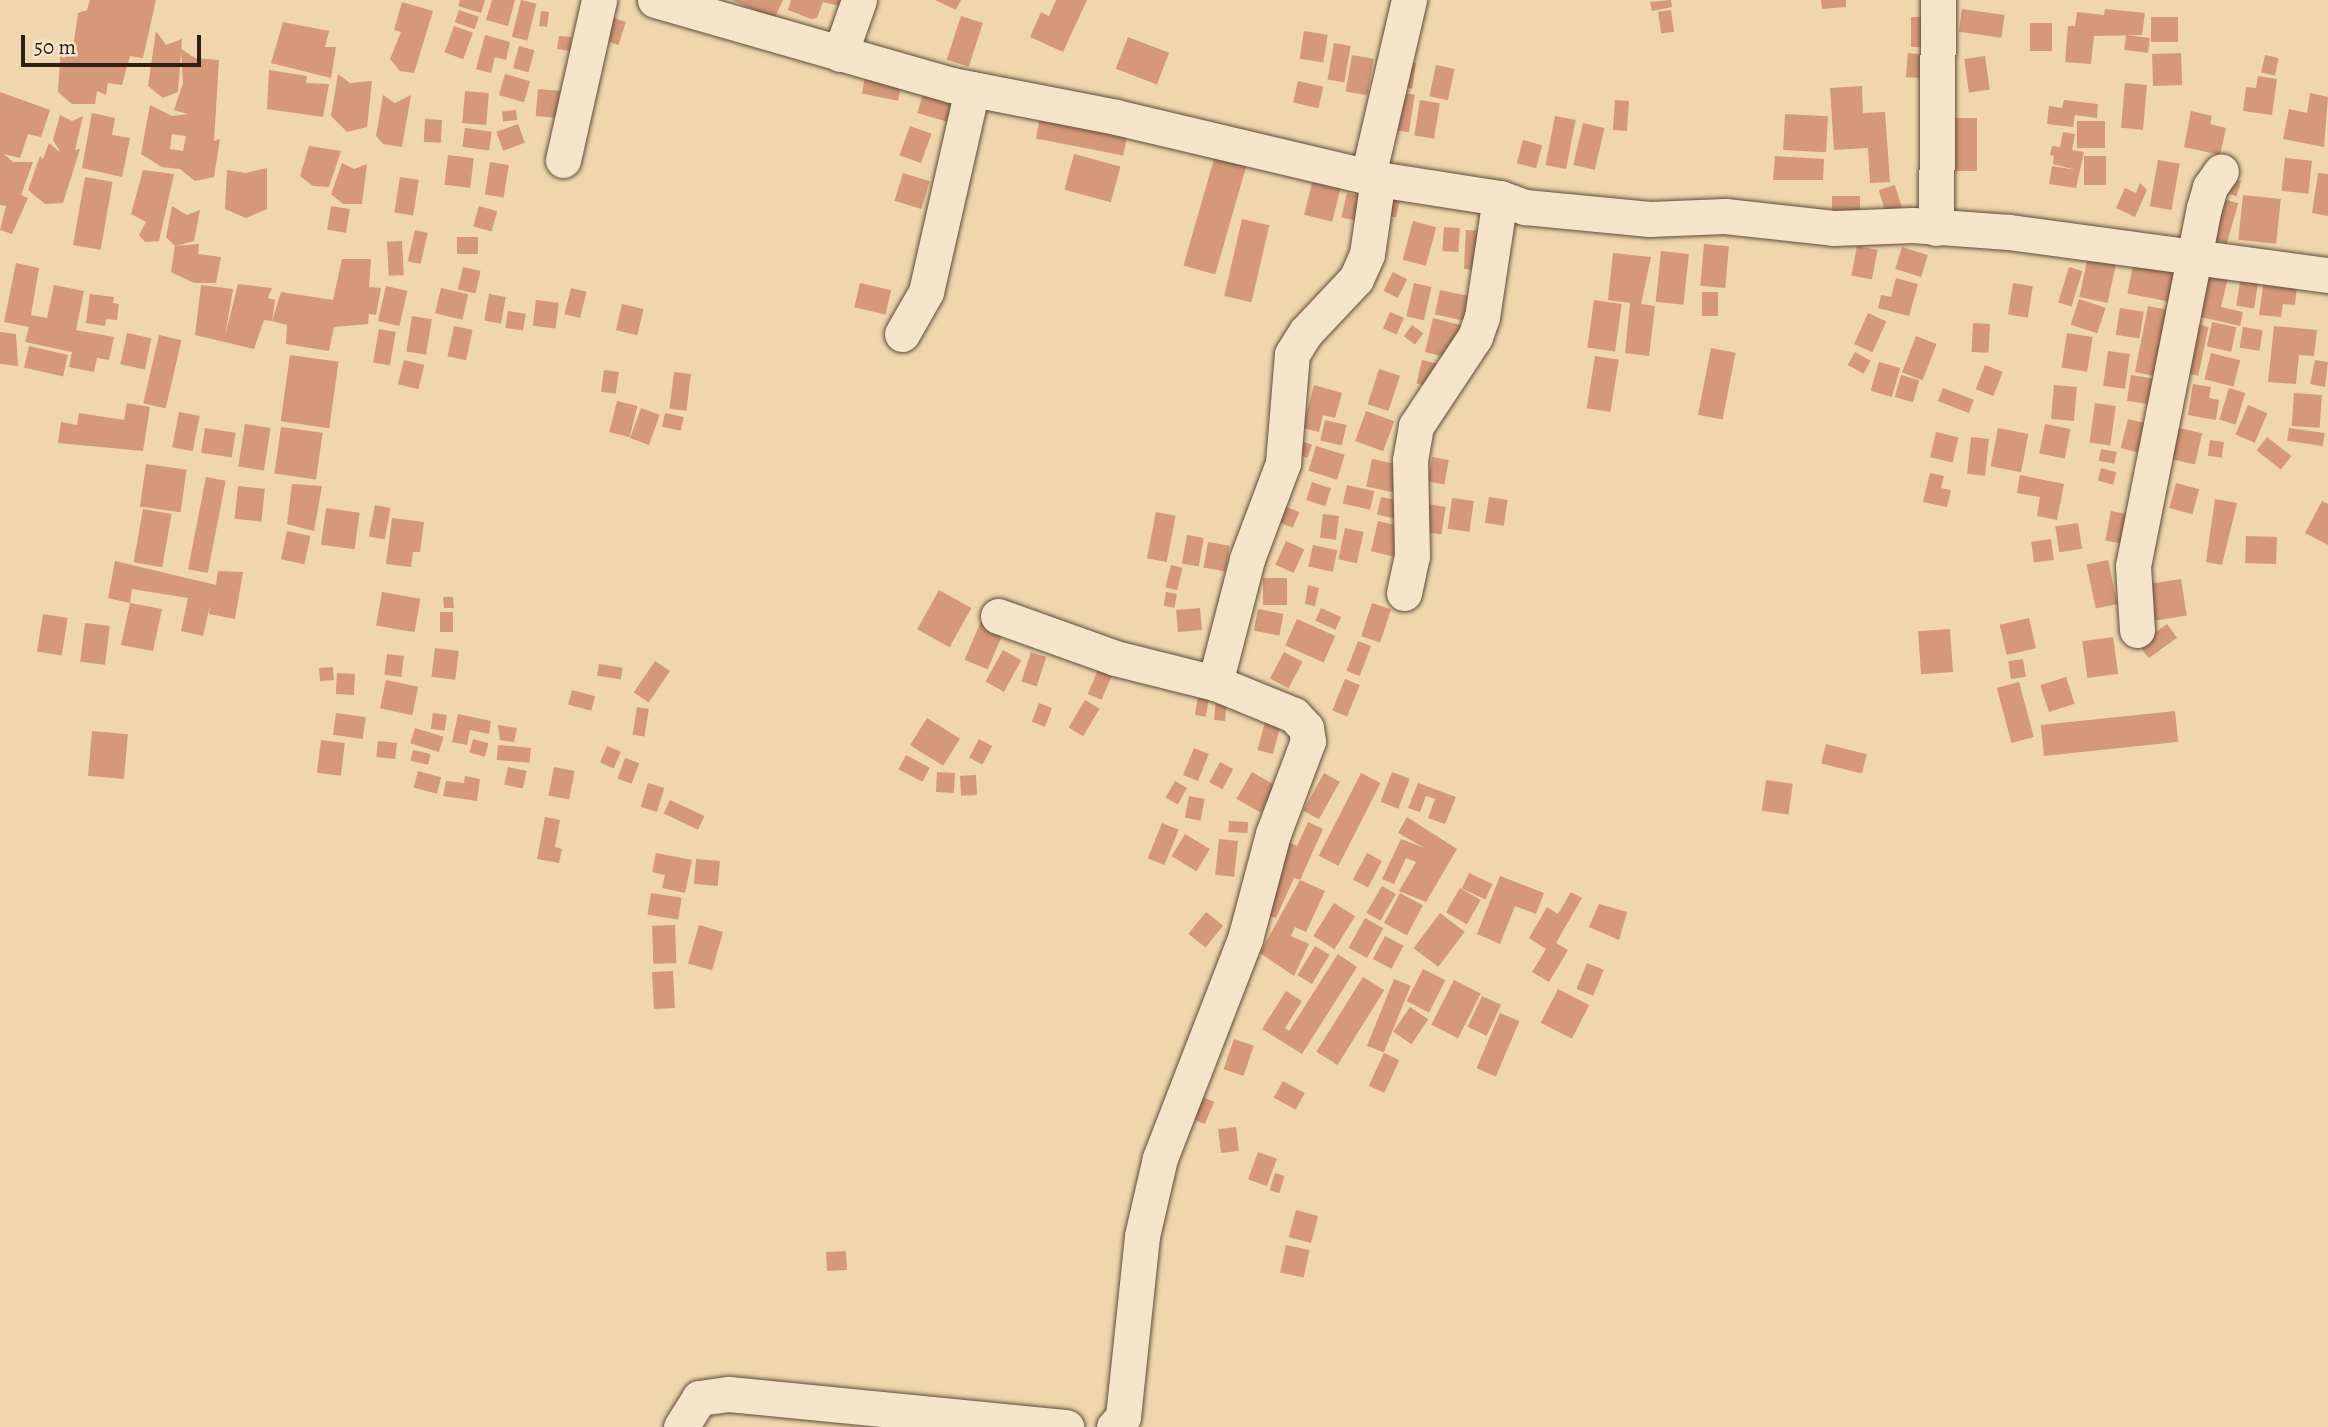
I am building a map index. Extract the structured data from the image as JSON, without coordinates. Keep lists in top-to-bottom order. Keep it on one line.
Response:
{"scale_bar":"50 m"}
